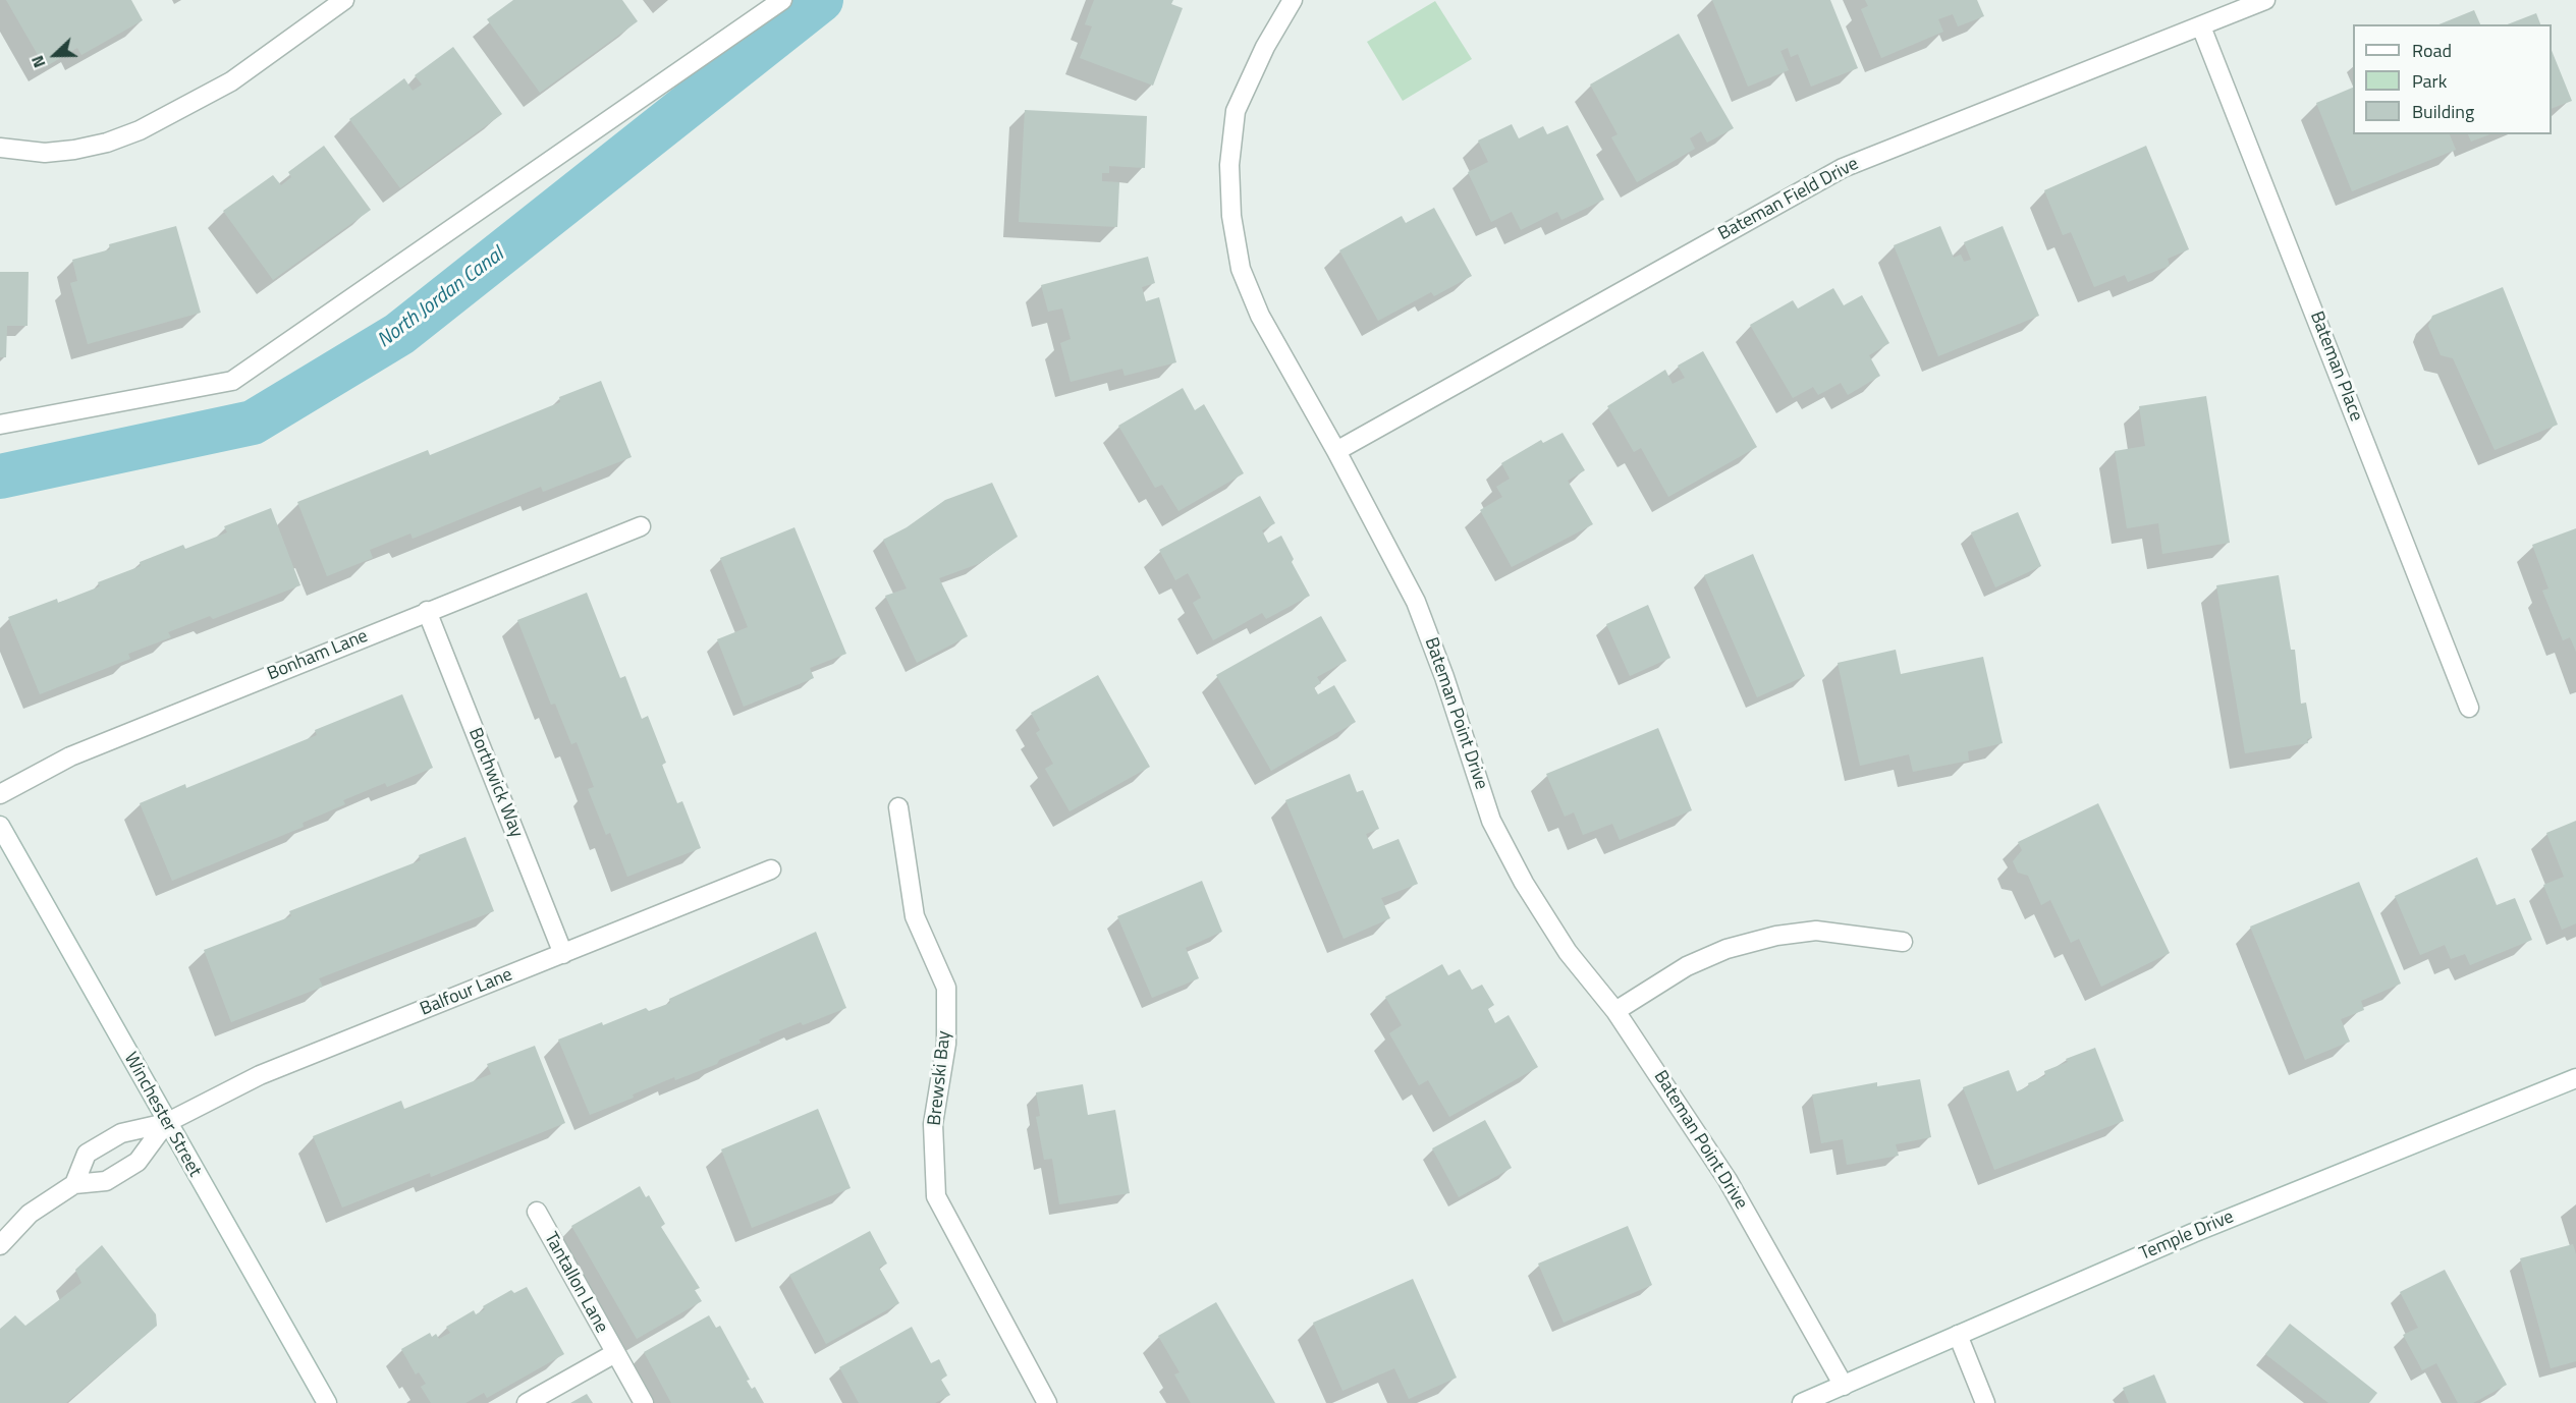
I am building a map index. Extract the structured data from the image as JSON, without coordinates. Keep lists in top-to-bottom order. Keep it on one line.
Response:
{"streets":{"street":["Bateman Field Drive","Bateman Place","Bonham Lane","Bateman Point Drive","Borthwick Way","Balfour Lane","Brewski Bay","Winchester Street","Temple Drive","Tantallon Lane"]},"crossings":[["Bateman Field Drive","Bateman Place"],["Bateman Field Drive","Bateman Point Drive"],["Bonham Lane","Borthwick Way"],["Bateman Point Drive","Temple Drive"],["Borthwick Way","Balfour Lane"],["Balfour Lane","Winchester Street"]],"water":["North Jordan Canal"],"legend":["Road","Park","Building"],"north":"left"}
